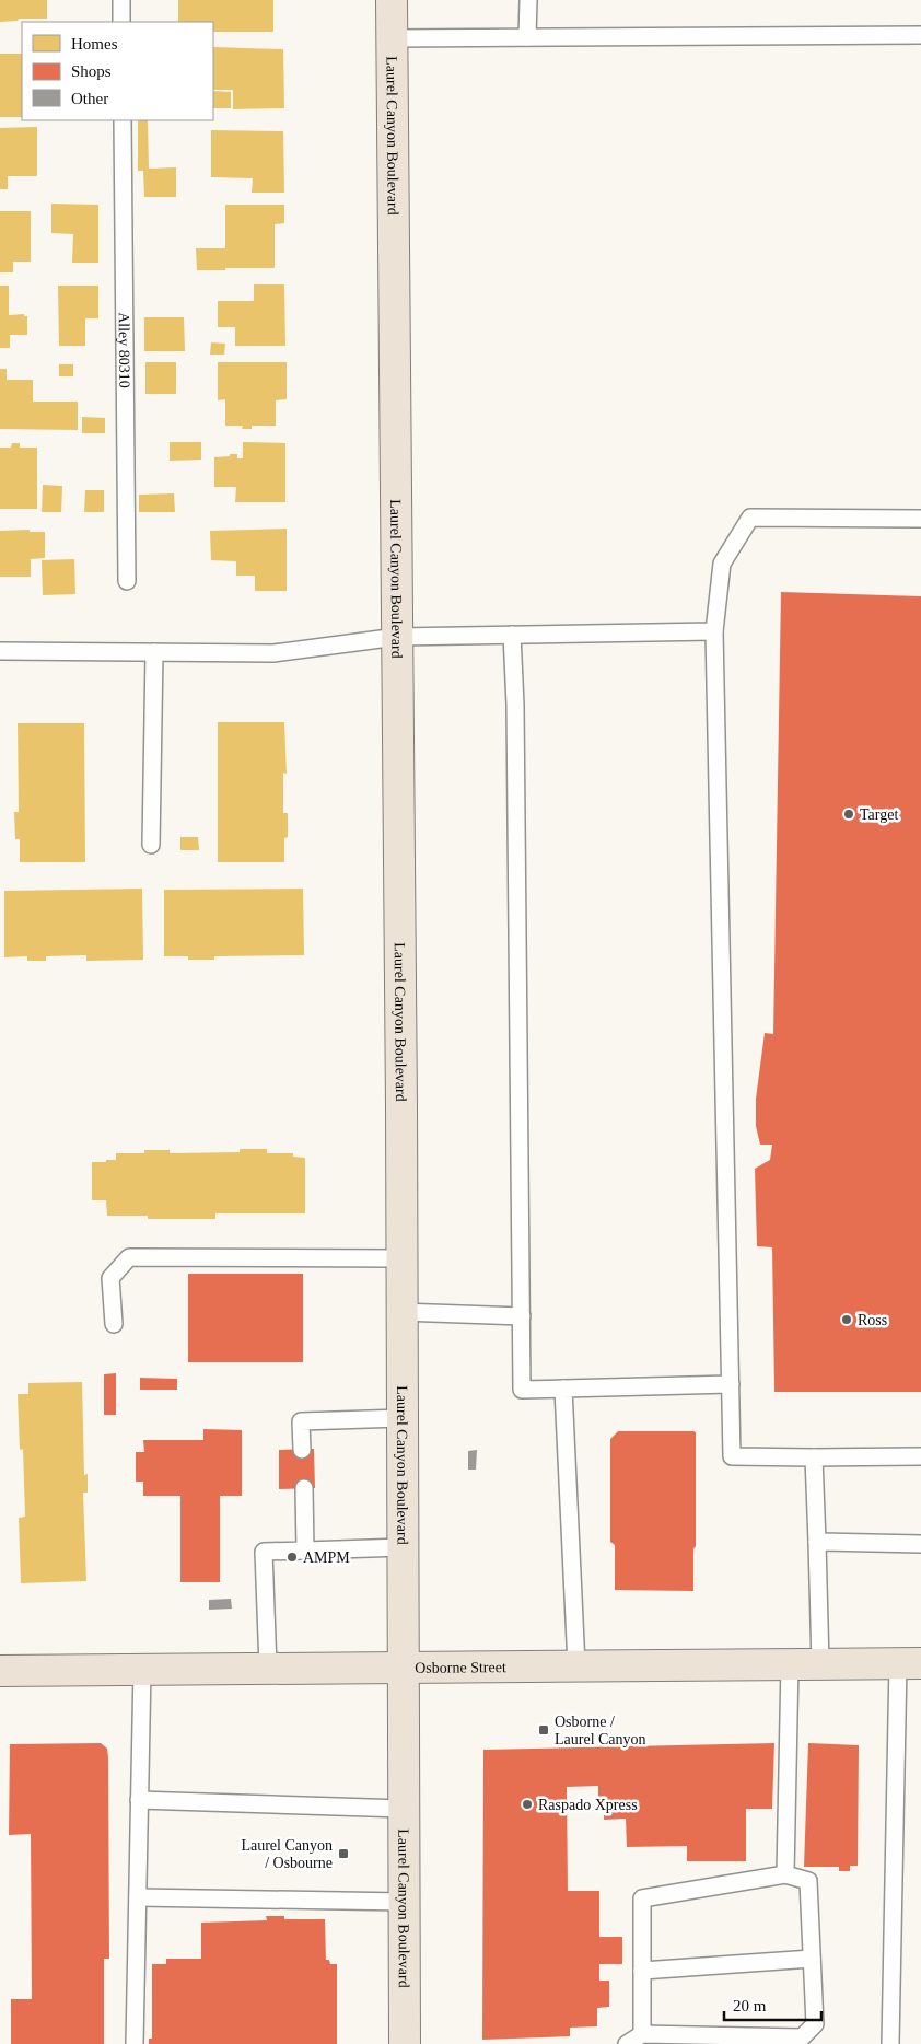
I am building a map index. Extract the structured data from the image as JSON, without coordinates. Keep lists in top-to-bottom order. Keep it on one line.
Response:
{"streets":{"main road":["Laurel Canyon Boulevard","Osborne Street"],"lane":["Alley 80310"]},"crossings":[["Laurel Canyon Boulevard","Osborne Street"]],"places":{"other":["Target","Ross","AMPM","Raspado Xpress"],"transit":["Osborne / Laurel Canyon","Laurel Canyon / Osbourne"]},"legend":["Homes","Shops","Other"],"scale_bar":"20 m"}
